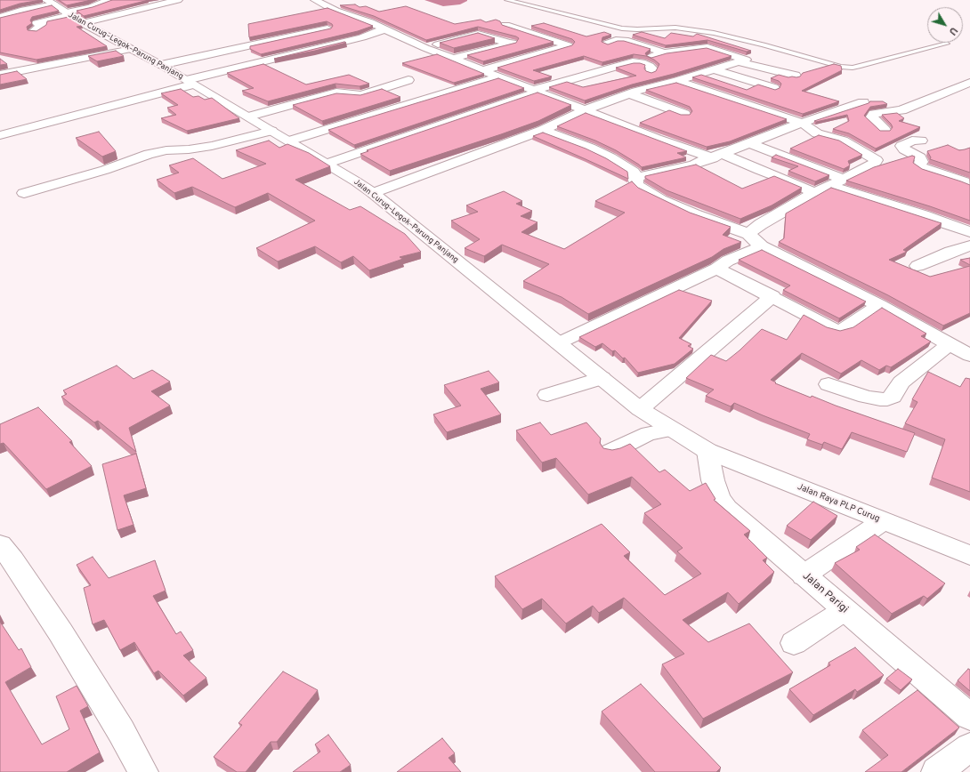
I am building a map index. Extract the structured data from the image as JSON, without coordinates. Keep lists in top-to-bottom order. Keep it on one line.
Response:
{"streets":{"street":["Jalan Curug–Legok–Parung Panjang","Jalan Raya PLP Curug","Jalan Parigi"]},"crossings":[["Jalan Curug–Legok–Parung Panjang","Jalan Raya PLP Curug"],["Jalan Curug–Legok–Parung Panjang","Jalan Parigi"],["Jalan Raya PLP Curug","Jalan Parigi"]],"north":"bottom right"}
